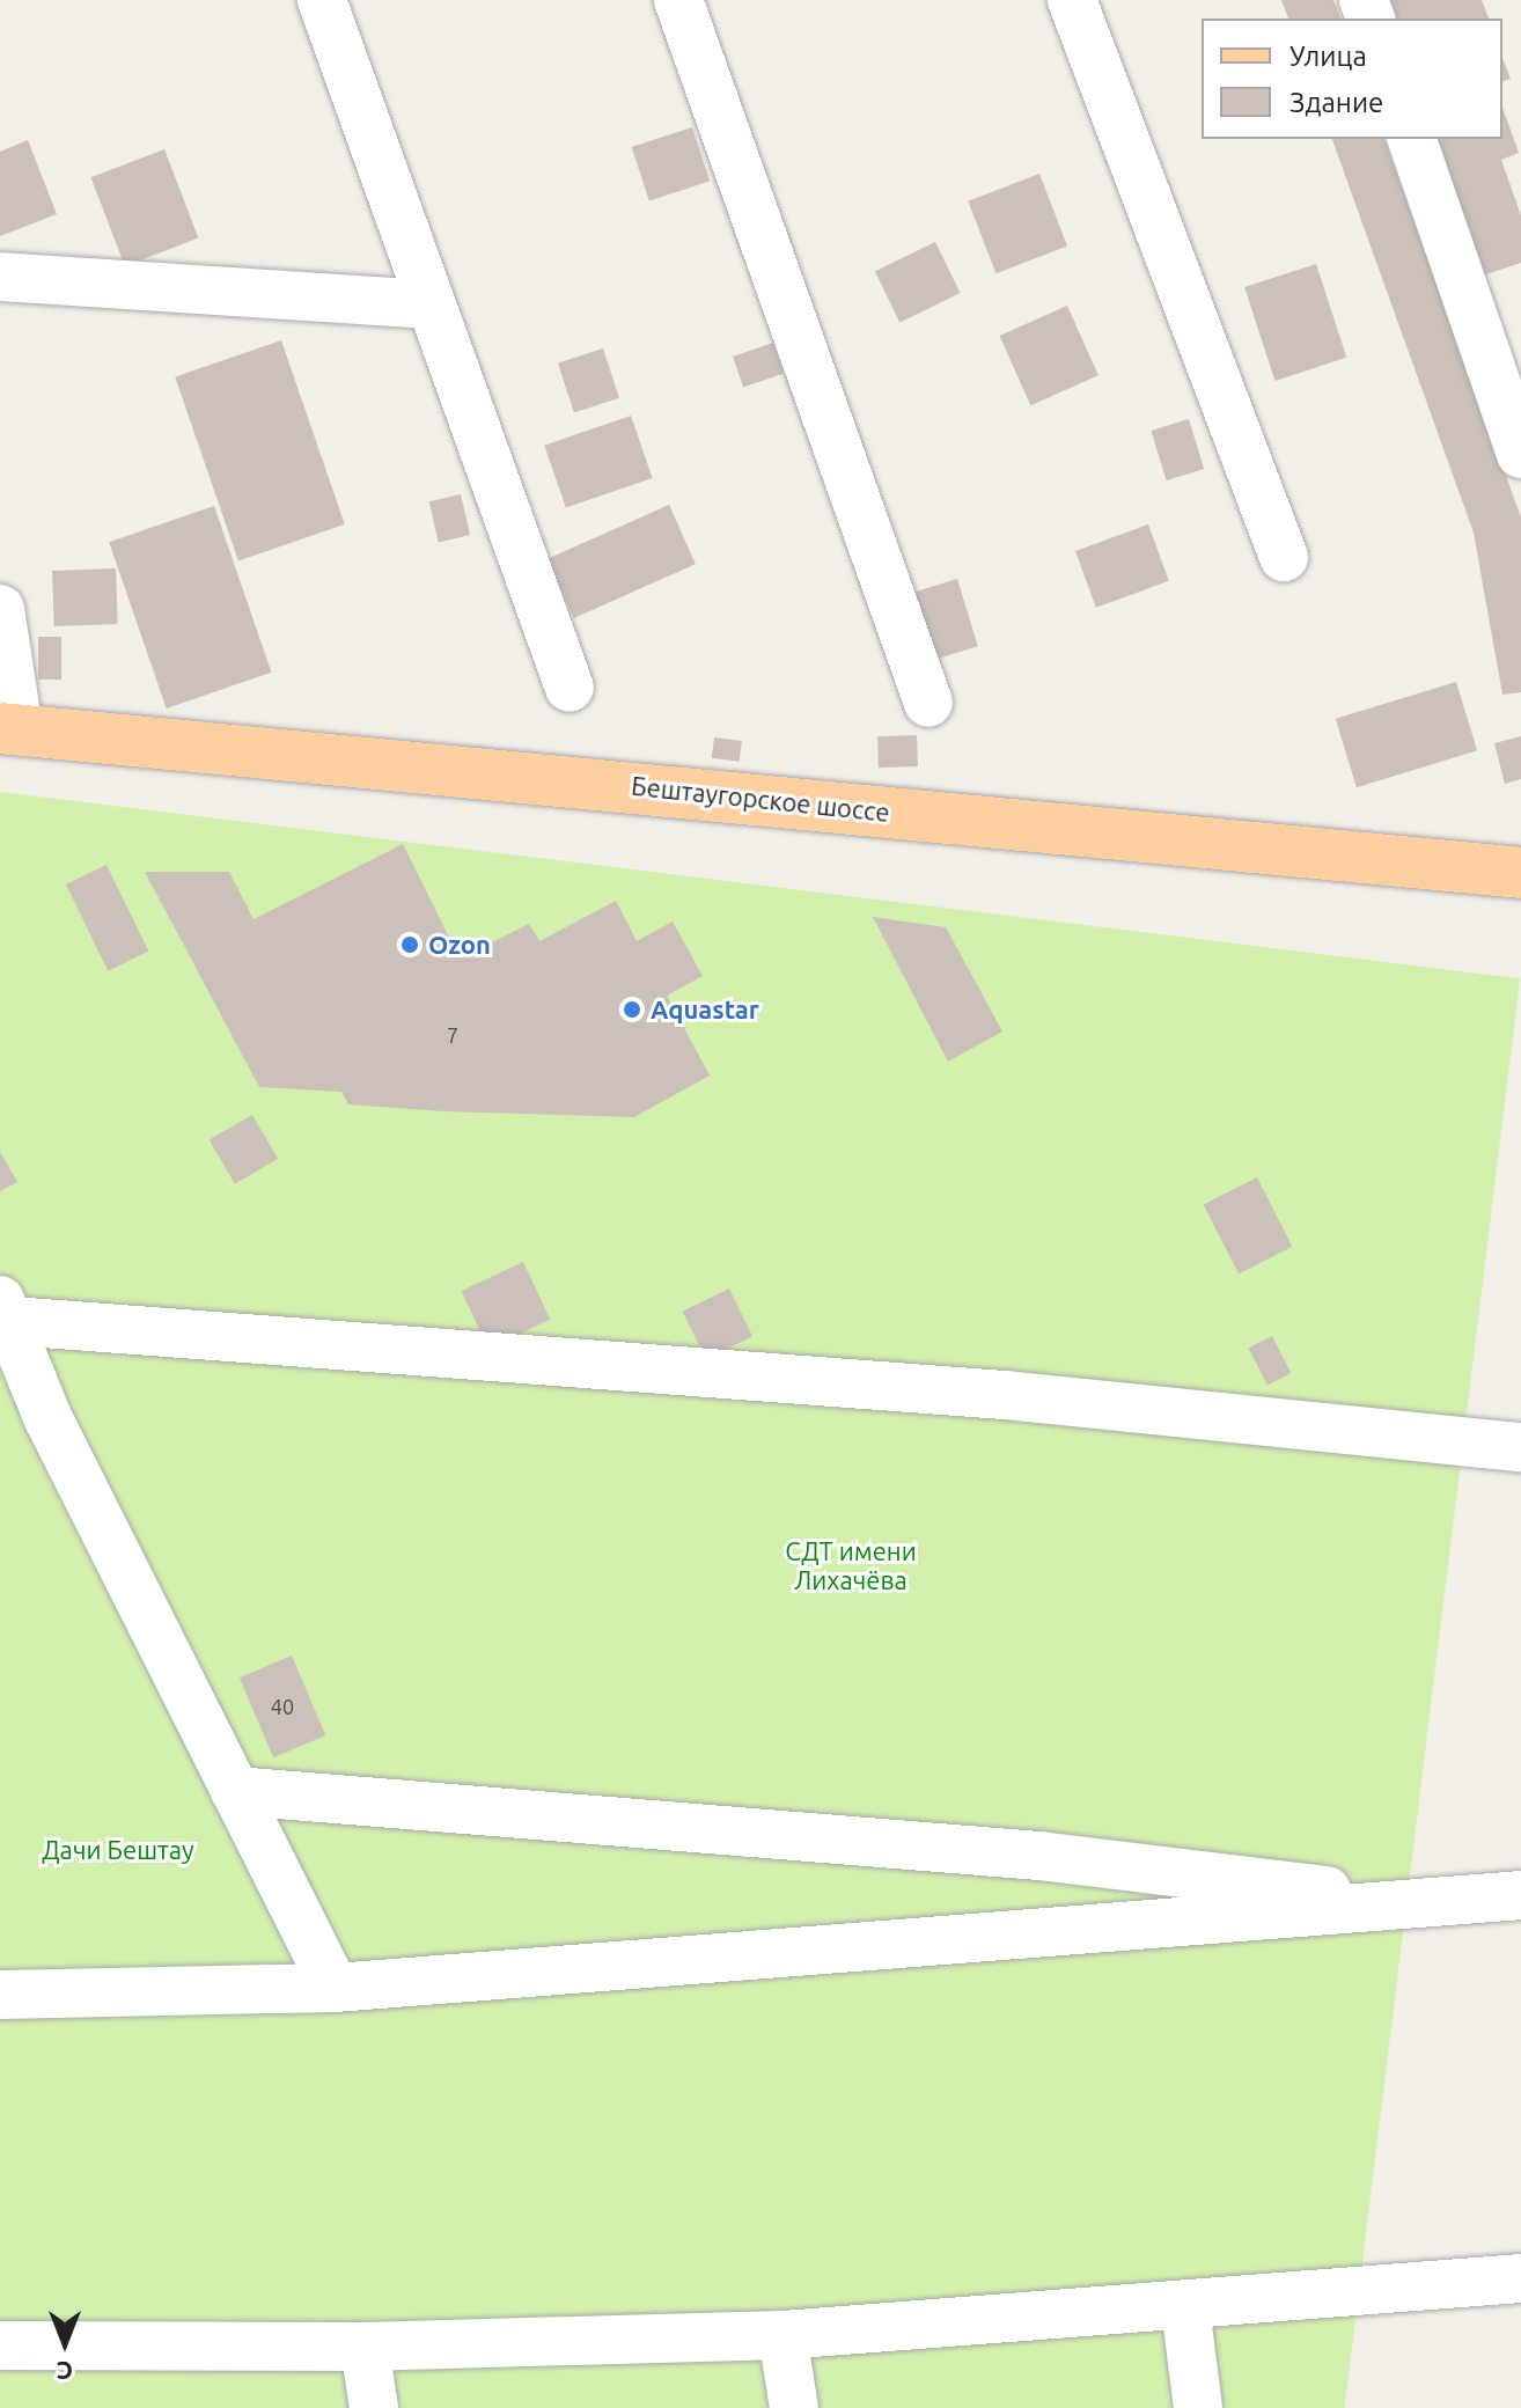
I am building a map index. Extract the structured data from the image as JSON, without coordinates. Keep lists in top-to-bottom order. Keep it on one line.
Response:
{"streets":{"main road":["Бештаугорское шоссе"]},"parks":["СДТ имени Лихачёва","Дачи Бештау"],"places":["Ozon","Aquastar"],"house_numbers":["7","40"],"legend":["Улица","Здание"],"north":"bottom"}
